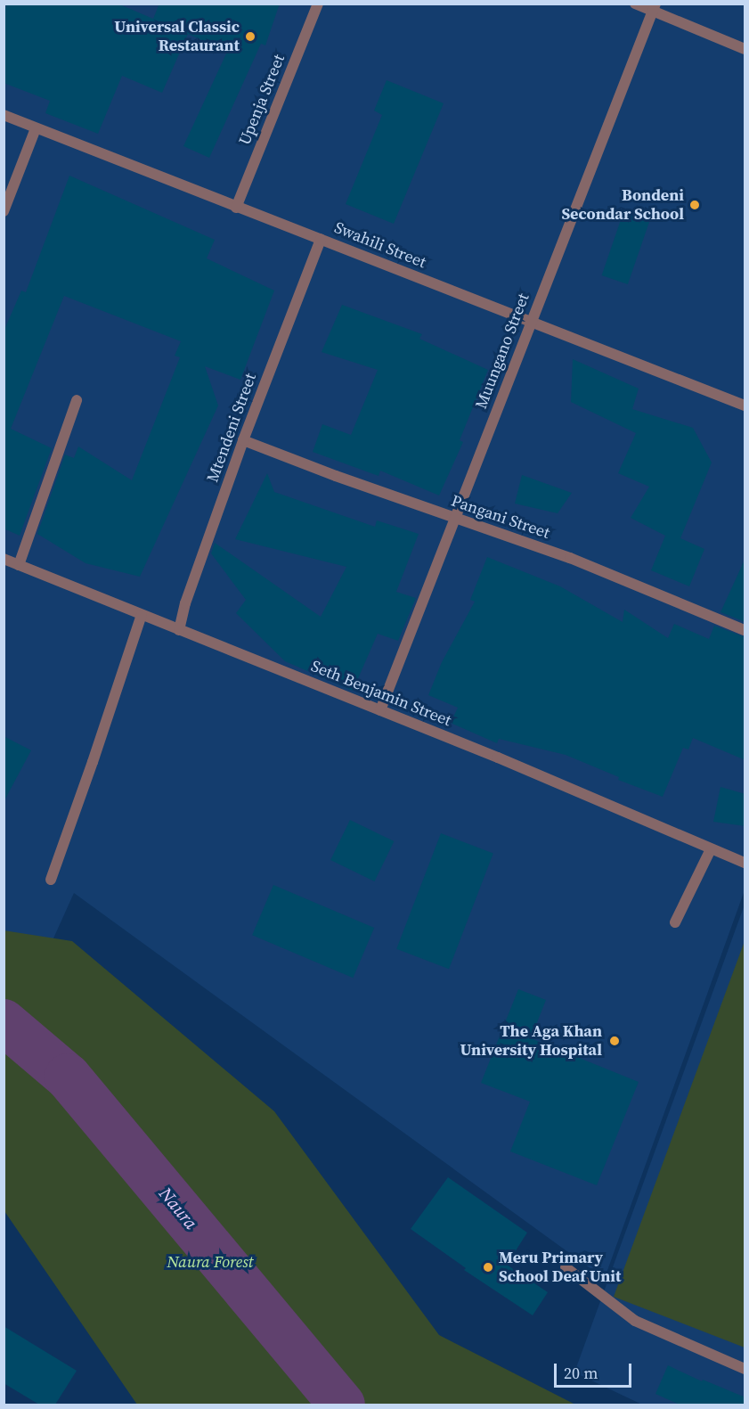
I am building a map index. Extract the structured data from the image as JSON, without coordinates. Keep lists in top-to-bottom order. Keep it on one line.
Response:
{"streets":{"street":["Upenja Street","Swahili Street","Muungano Street","Mtendeni Street","Pangani Street","Seth Benjamin Street"]},"crossings":[["Upenja Street","Swahili Street"],["Swahili Street","Muungano Street"],["Swahili Street","Mtendeni Street"],["Muungano Street","Pangani Street"],["Muungano Street","Seth Benjamin Street"],["Mtendeni Street","Pangani Street"],["Mtendeni Street","Seth Benjamin Street"]],"water":["Naura"],"parks":["Naura Forest"],"places":["Universal Classic Restaurant","Bondeni Secondar School","The Aga Khan University Hospital","Meru Primary School Deaf Unit"],"scale_bar":"20 m"}
